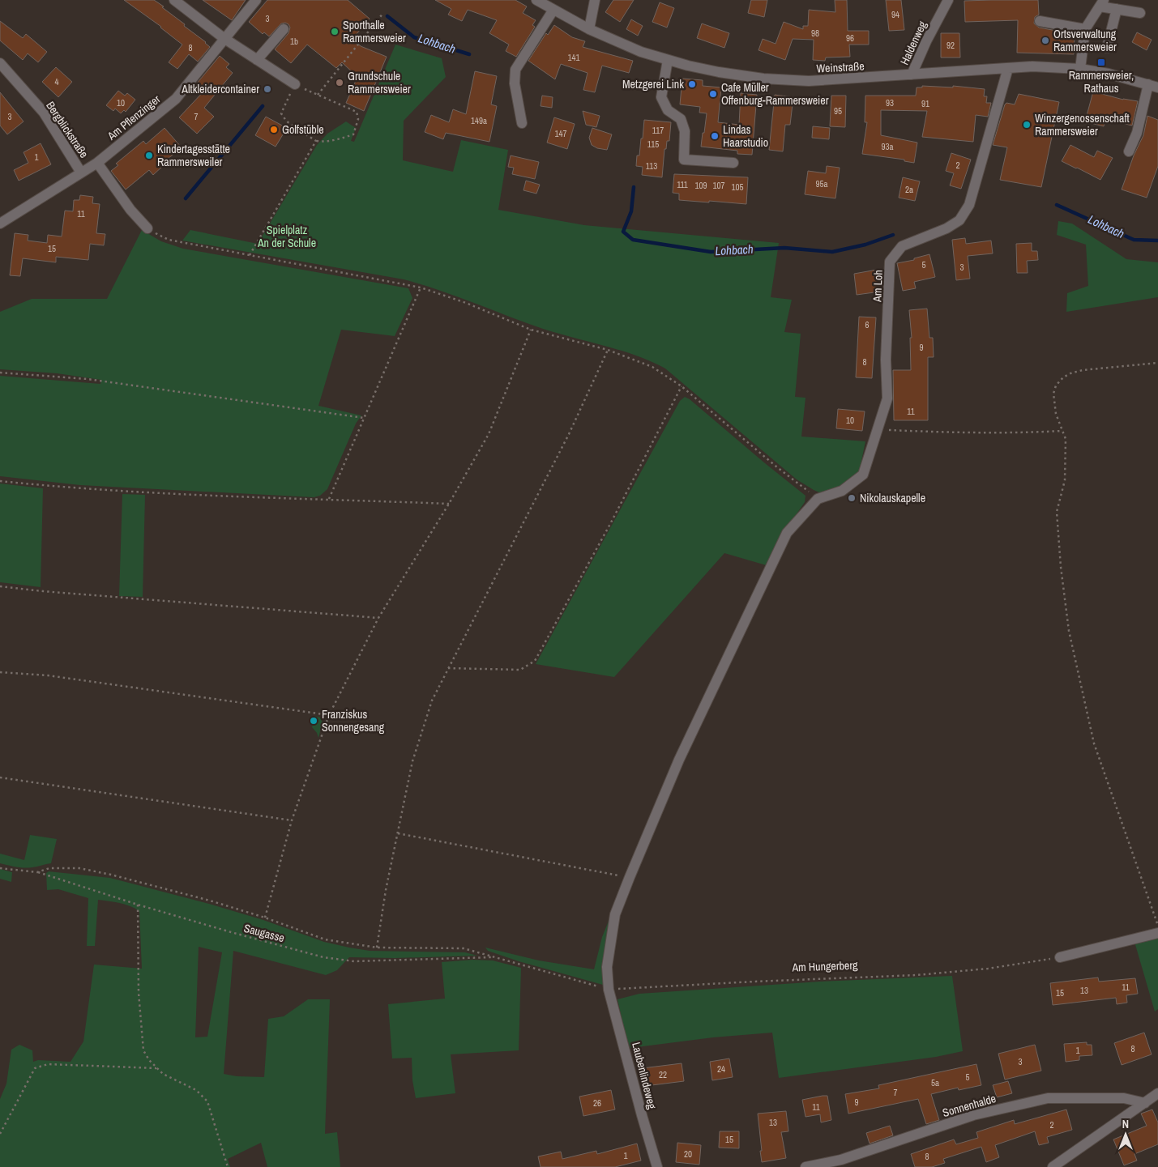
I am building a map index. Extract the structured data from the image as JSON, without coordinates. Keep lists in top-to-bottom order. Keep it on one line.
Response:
{"streets":{"street":["Haldenweg","Weinstraße","Am Pflenzinger","Bergblickstraße","Am Loh","Laubenlindeweg","Sonnenhalde"],"path":["Saugasse","Am Hungerberg"]},"crossings":[["Haldenweg","Weinstraße"],["Weinstraße","Am Loh"],["Am Pflenzinger","Bergblickstraße"],["Am Loh","Laubenlindeweg"],["Saugasse","Am Hungerberg"],["Am Hungerberg","Laubenlindeweg"]],"water":["Lohbach"],"parks":["Spielplatz An der Schule"],"places":{"other":["Sporthalle Rammersweier","Ortsverwaltung Rammersweier","Grundschule Rammersweier","Metzgerei Link","Altkleidercontainer","Cafe Müller Offenburg-Rammersweier","Winzergenossenschaft Rammersweier","Golfstüble","Lindas Haarstudio","Kindertagesstätte Rammersweiler","Nikolauskapelle","Franziskus Sonnengesang"],"transit":["Rammersweier, Rathaus"]},"house_numbers":["94","3","98","96","1b","92","8","141","4","10","93","91","95","3","7","149a","117","147","115","93a","1","2","113","95a","111","109","107","105","2a","11","15","5","3","6","9","8","11","10","11","13","15","8","1","3","24","22","5","5a","7","9","26","11","13","2","15","20","1","8"],"north":"top"}
